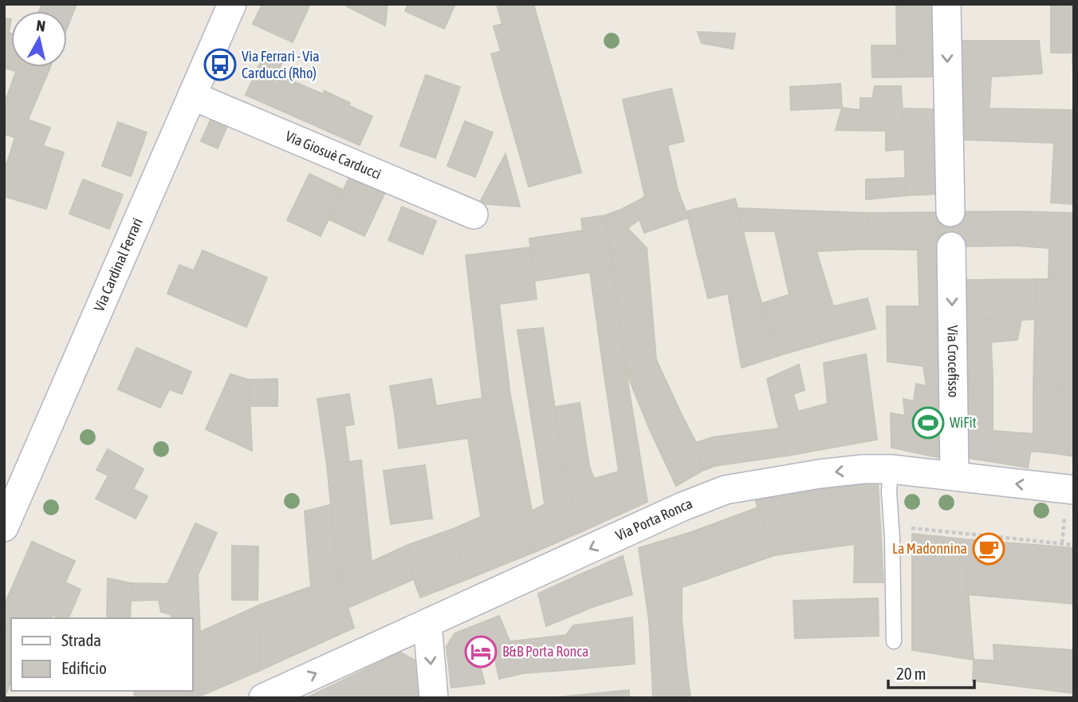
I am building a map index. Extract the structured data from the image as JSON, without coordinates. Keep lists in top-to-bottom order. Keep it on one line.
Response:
{"streets":{"street":["Via Giosuè Carducci","Via Cardinal Ferrari","Via Crocefisso","Via Porta Ronca"]},"crossings":[["Via Giosuè Carducci","Via Cardinal Ferrari"],["Via Crocefisso","Via Porta Ronca"]],"one_way":["Via Crocefisso"],"places":{"bus stop":["Via Ferrari - Via Carducci (Rho)"],"sports":["WiFit"],"cafe":["La Madonnina"],"hotel":["B&B Porta Ronca"]},"legend":["Strada","Edificio"],"scale_bar":"20 m","north":"top"}
